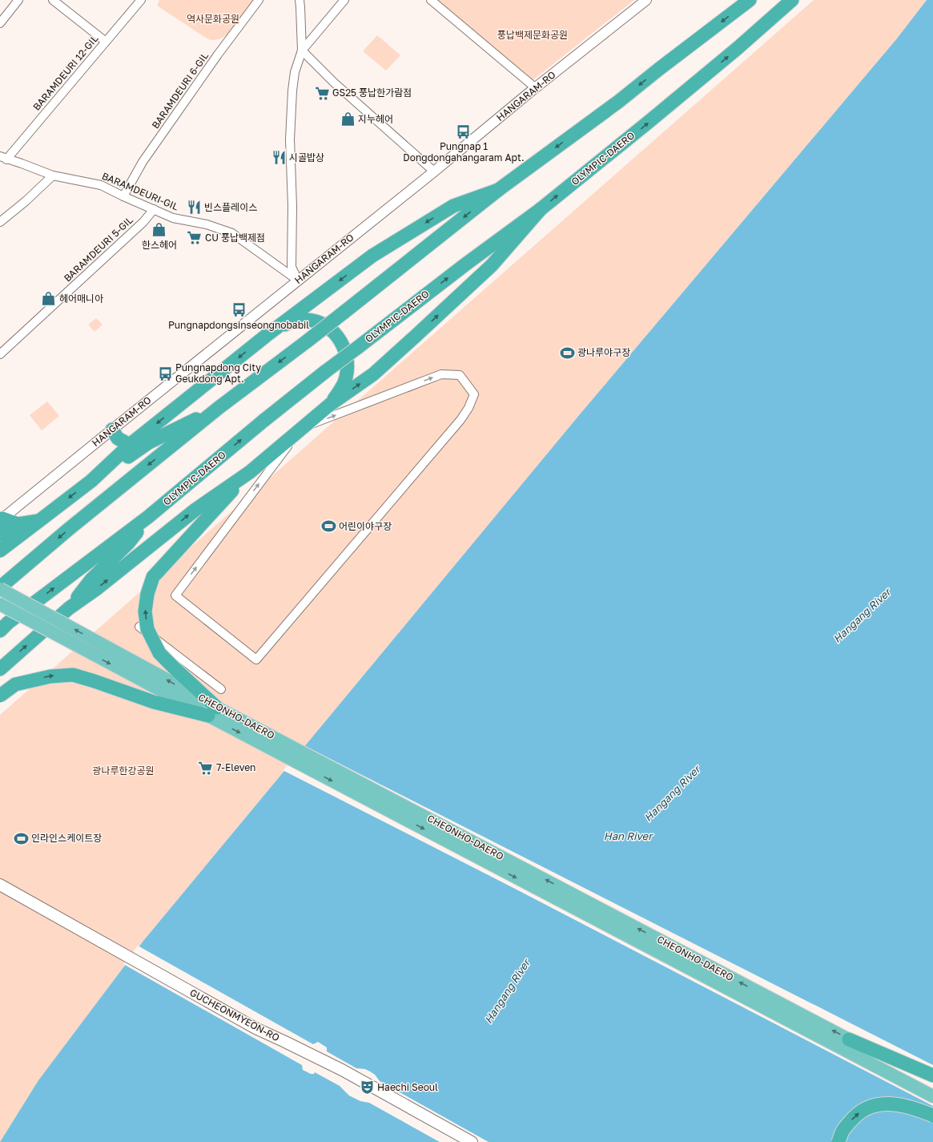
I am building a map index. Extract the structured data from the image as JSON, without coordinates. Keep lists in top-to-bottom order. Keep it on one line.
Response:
{"streets":{"highway":["OLYMPIC-DAERO"],"main road":["CHEONHO-DAERO","GUCHEONMYEON-RO"],"street":["BARAMDEURI 12-GIL","BARAMDEURI 6-GIL","HANGARAM-RO","BARAMDEURI-GIL","BARAMDEURI 5-GIL"]},"crossings":[["BARAMDEURI 12-GIL","BARAMDEURI-GIL"],["BARAMDEURI 6-GIL","BARAMDEURI-GIL"],["HANGARAM-RO","BARAMDEURI-GIL"],["BARAMDEURI-GIL","BARAMDEURI 5-GIL"]],"water":["Hangang River","Han River"],"parks":["역사문화공원","풍납백제문화공원","광나루한강공원"],"places":{"supermarket":["GS25 풍납한가람점","CU 풍납백제점","7-Eleven"],"shop":["지누헤어","한스헤어","헤어매니아"],"bus stop":["Pungnap 1 Dongdongahangaram Apt.","Pungnapdongsinseongnobabil","Pungnapdong City Geukdong Apt."],"restaurant":["시골밥상","빈스플레이스"],"sports":["광나루야구장","어린이야구장","인라인스케이트장"],"theatre":["Haechi Seoul"]}}
